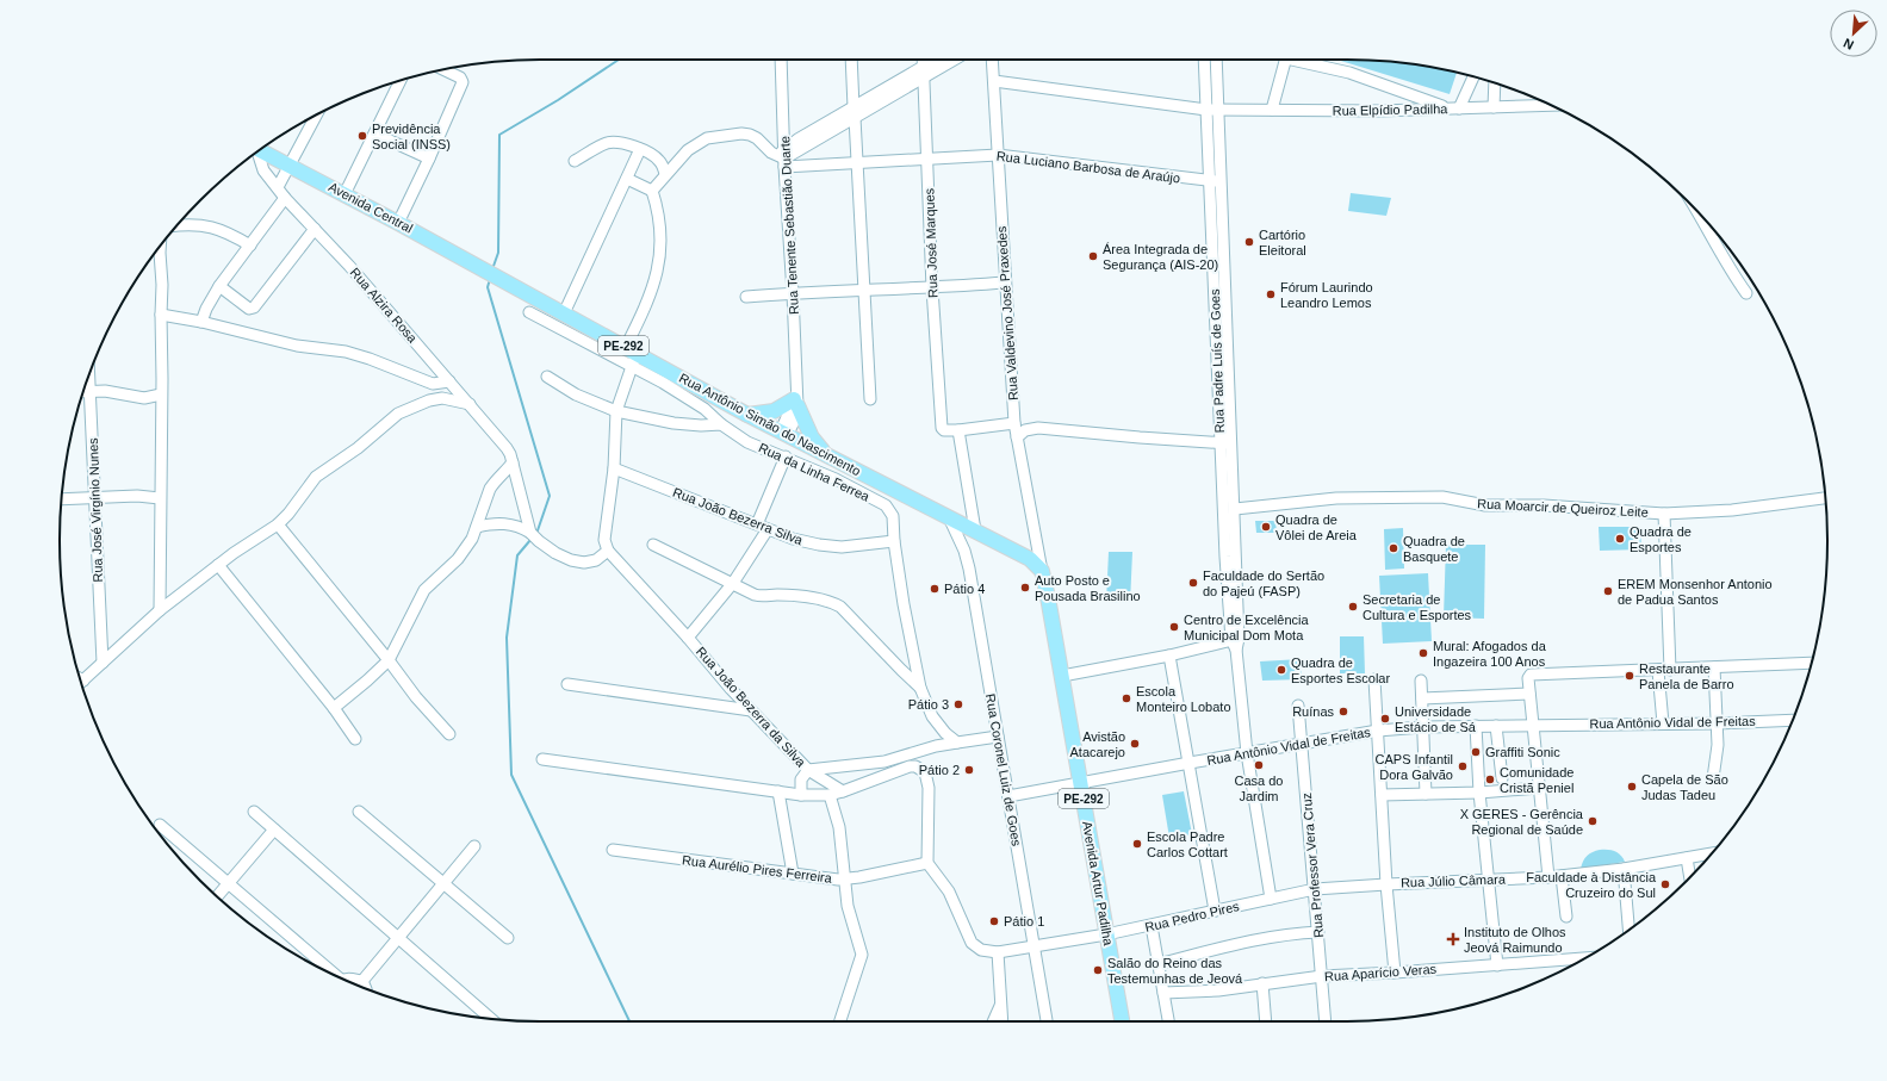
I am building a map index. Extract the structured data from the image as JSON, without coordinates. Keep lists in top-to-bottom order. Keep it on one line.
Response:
{"streets":{"main road":["Avenida Central","PE-292","Rua Antônio Simão do Nascimento","Avenida Artur Padilha"],"street":["Rua Elpídio Padilha","Rua Luciano Barbosa de Araújo","Rua Tenente Sebastião Duarte","Rua José Marques","Rua Alzira Rosa","Rua Valdevino José Praxedes","Rua Padre Luís de Goes","Rua da Linha Ferrea","Rua Moarcir de Queiroz Leite","Rua José Virgínio Nunes","Rua João Bezerra Silva","Rua João Bezerra da Silva","Rua Antônio Vidal de Freitas","Rua Coronel Luiz de Goes","Rua Professor Vera Cruz","Rua Aurélio Pires Ferreira","Rua Júlio Câmara","Rua Pedro Pires","Rua Aparício Veras"]},"crossings":[["Rua Elpídio Padilha","Rua Valdevino José Praxedes"],["Rua Elpídio Padilha","Rua Padre Luís de Goes"],["Rua Luciano Barbosa de Araújo","Rua Tenente Sebastião Duarte"],["Rua Luciano Barbosa de Araújo","Rua José Marques"],["Rua Luciano Barbosa de Araújo","Rua Valdevino José Praxedes"],["Rua Luciano Barbosa de Araújo","Rua Padre Luís de Goes"],["Avenida Central","Rua Antônio Simão do Nascimento"],["Rua Tenente Sebastião Duarte","Rua Antônio Simão do Nascimento"],["Rua Valdevino José Praxedes","Rua Antônio Simão do Nascimento"],["Rua Valdevino José Praxedes","Avenida Artur Padilha"],["Rua Padre Luís de Goes","Rua Moarcir de Queiroz Leite"],["Rua Padre Luís de Goes","Rua Antônio Vidal de Freitas"],["Rua Padre Luís de Goes","Rua Pedro Pires"],["Rua Antônio Simão do Nascimento","Rua da Linha Ferrea"],["Rua Antônio Simão do Nascimento","Rua Coronel Luiz de Goes"],["Rua Antônio Simão do Nascimento","Avenida Artur Padilha"],["Rua da Linha Ferrea","Rua João Bezerra Silva"],["Rua João Bezerra Silva","Rua João Bezerra da Silva"],["Rua Antônio Vidal de Freitas","Rua Coronel Luiz de Goes"],["Rua Antônio Vidal de Freitas","Rua Professor Vera Cruz"],["Rua Antônio Vidal de Freitas","Avenida Artur Padilha"],["Rua Coronel Luiz de Goes","Rua Pedro Pires"],["Rua Professor Vera Cruz","Rua Pedro Pires"],["Rua Professor Vera Cruz","Rua Aparício Veras"],["Rua Júlio Câmara","Rua Pedro Pires"],["Avenida Artur Padilha","Rua Pedro Pires"]],"places":{"other":["Previdência Social (INSS)","Cartório Eleitoral","Área Integrada de Segurança (AIS-20)","Fórum Laurindo Leandro Lemos","Quadra de Vôlei de Areia","Quadra de Esportes","Quadra de Basquete","Faculdade do Sertão do Pajeú (FASP)","Auto Posto e Pousada Brasilino","Pátio 4","EREM Monsenhor Antonio de Padua Santos","Secretaria de Cultura e Esportes","Centro de Excelência Municipal Dom Mota","Mural: Afogados da Ingazeira 100 Anos","Quadra de Esportes Escolar","Restaurante Panela de Barro","Escola Monteiro Lobato","Pátio 3","Ruínas","Universidade Estácio de Sá","Avistão Atacarejo","Graffiti Sonic","Casa do Jardim","CAPS Infantil Dora Galvão","Pátio 2","Comunidade Cristã Peniel","Capela de São Judas Tadeu","X GERES - Gerência Regional de Saúde","Escola Padre Carlos Cottart","Faculdade à Distância Cruzeiro do Sul","Pátio 1","Salão do Reino das Testemunhas de Jeová"],"health":["Instituto de Olhos Jeová Raimundo"]},"north":"bottom left"}
